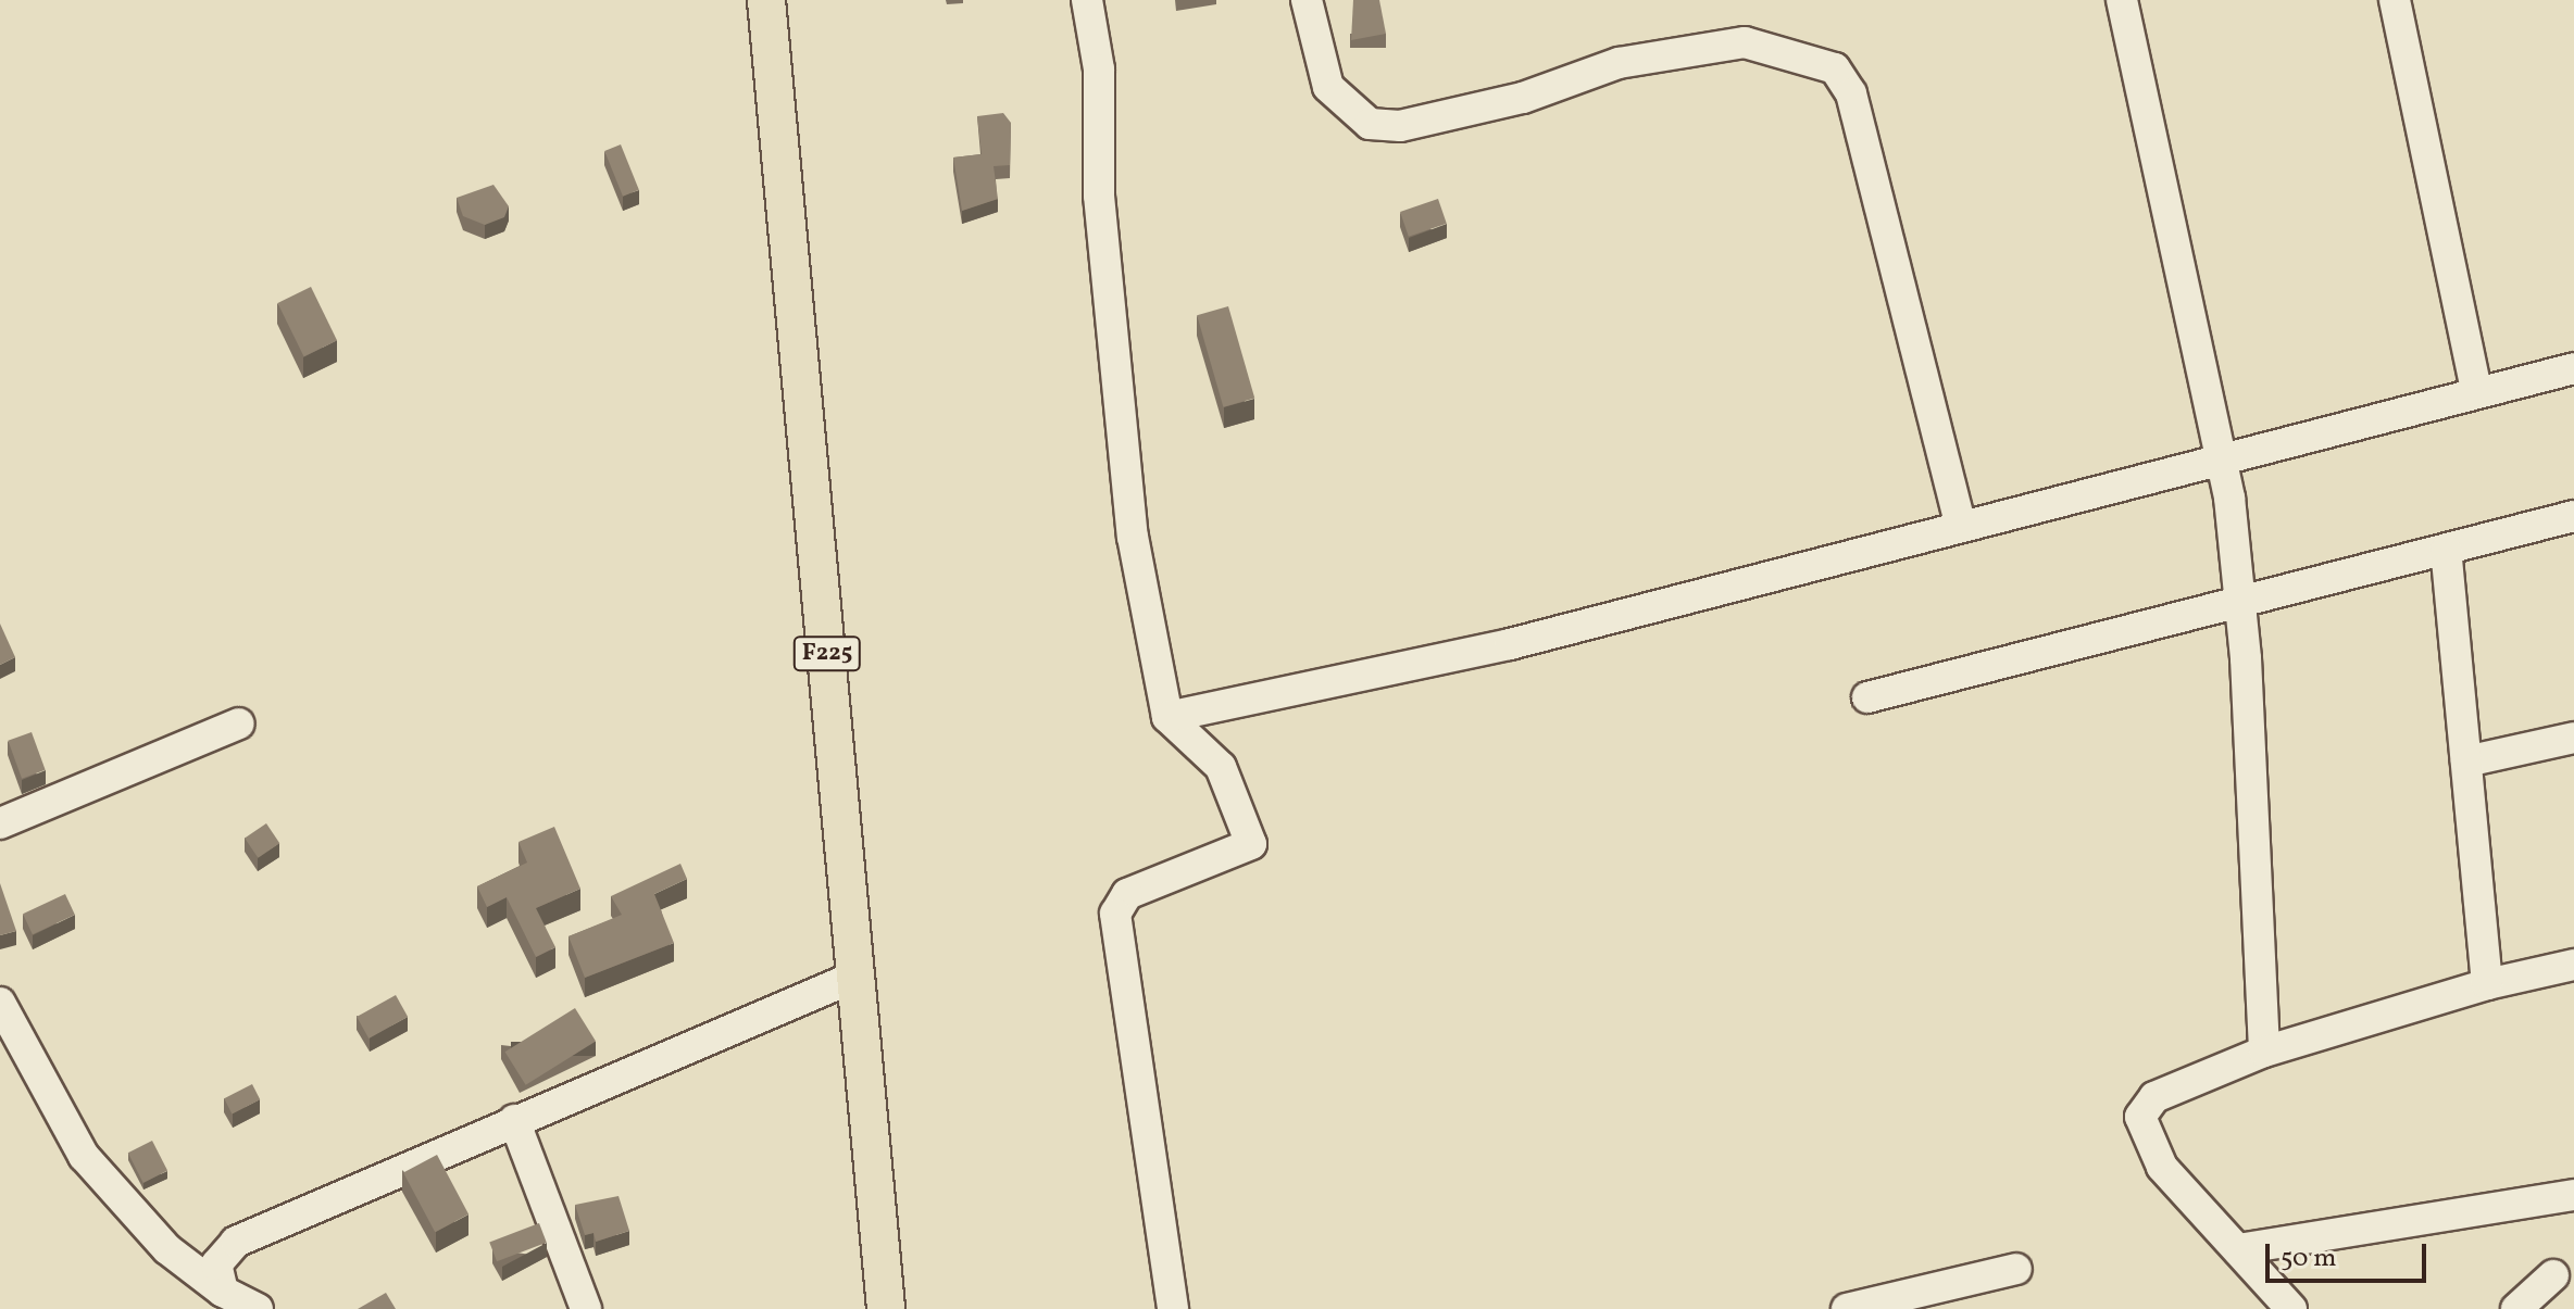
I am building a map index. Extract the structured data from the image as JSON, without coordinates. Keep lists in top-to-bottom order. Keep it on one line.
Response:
{"streets":{"main road":["F225"]},"scale_bar":"50 m"}
